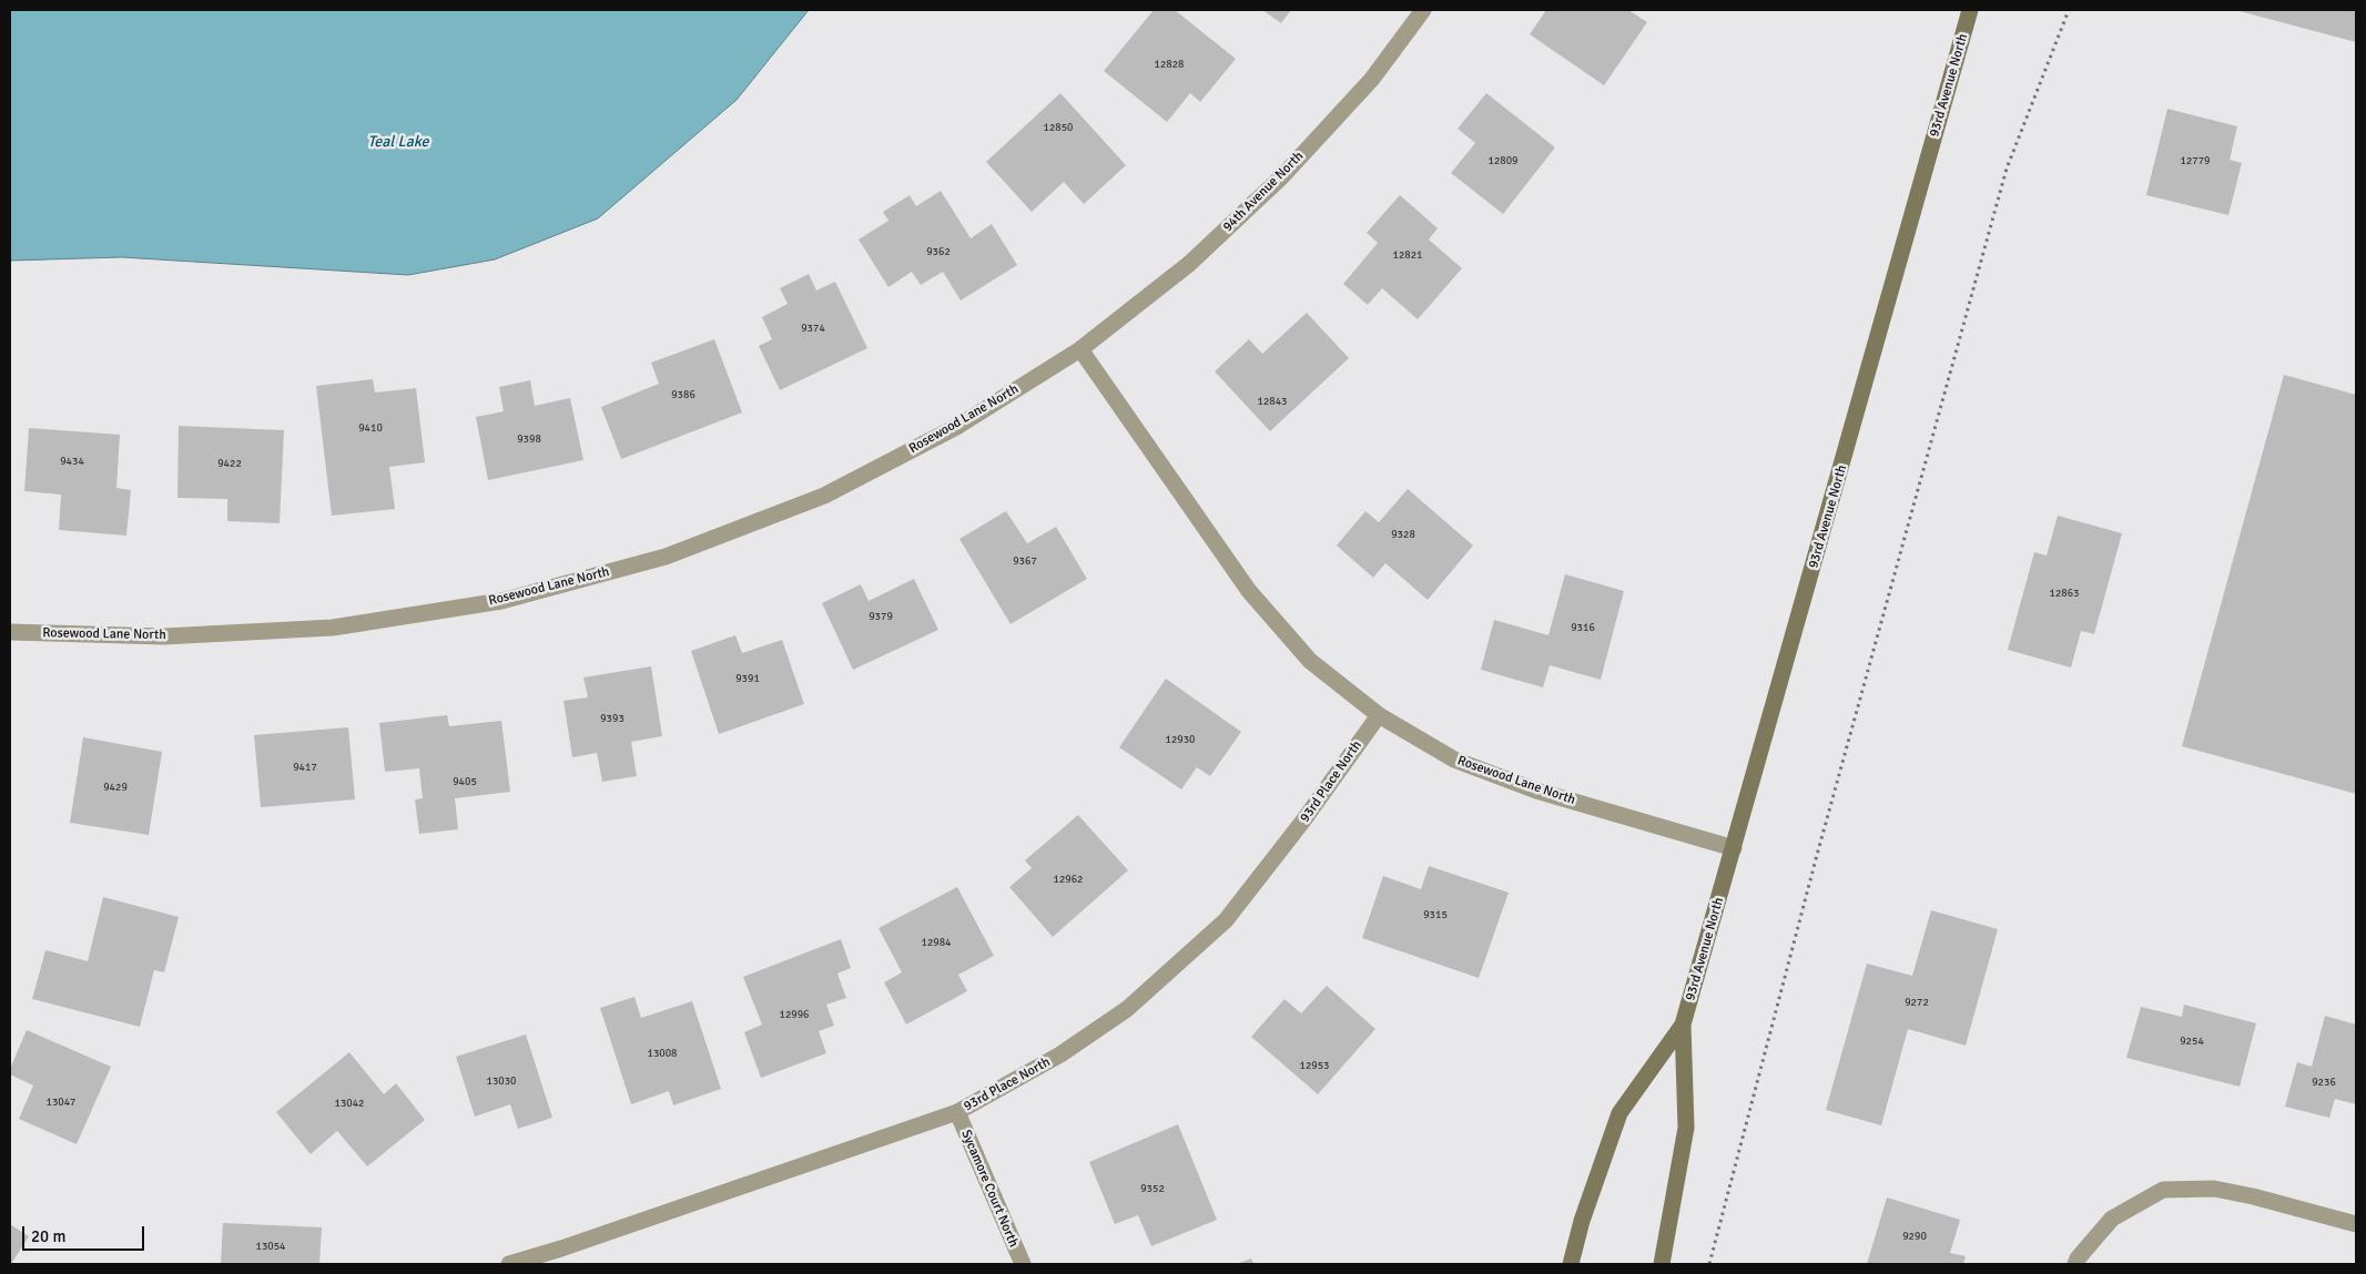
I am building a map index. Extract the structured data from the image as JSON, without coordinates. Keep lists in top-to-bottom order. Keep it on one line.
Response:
{"streets":{"street":["93rd Avenue North","94th Avenue North","Rosewood Lane North","93rd Place North","Sycamore Court North"]},"crossings":[["93rd Avenue North","Rosewood Lane North"],["94th Avenue North","Rosewood Lane North"],["Rosewood Lane North","93rd Place North"],["93rd Place North","Sycamore Court North"]],"water":["Teal Lake"],"house_numbers":["12828","12850","12809","12779","9362","12821","9374","9386","12843","9410","9398","9434","9422","9328","9367","12863","9379","9316","9391","9393","12930","9417","9405","9429","12962","9315","12984","9272","12996","9254","13008","12953","13030","9236","13047","13042","9352","9290","13054"],"scale_bar":"20 m"}
